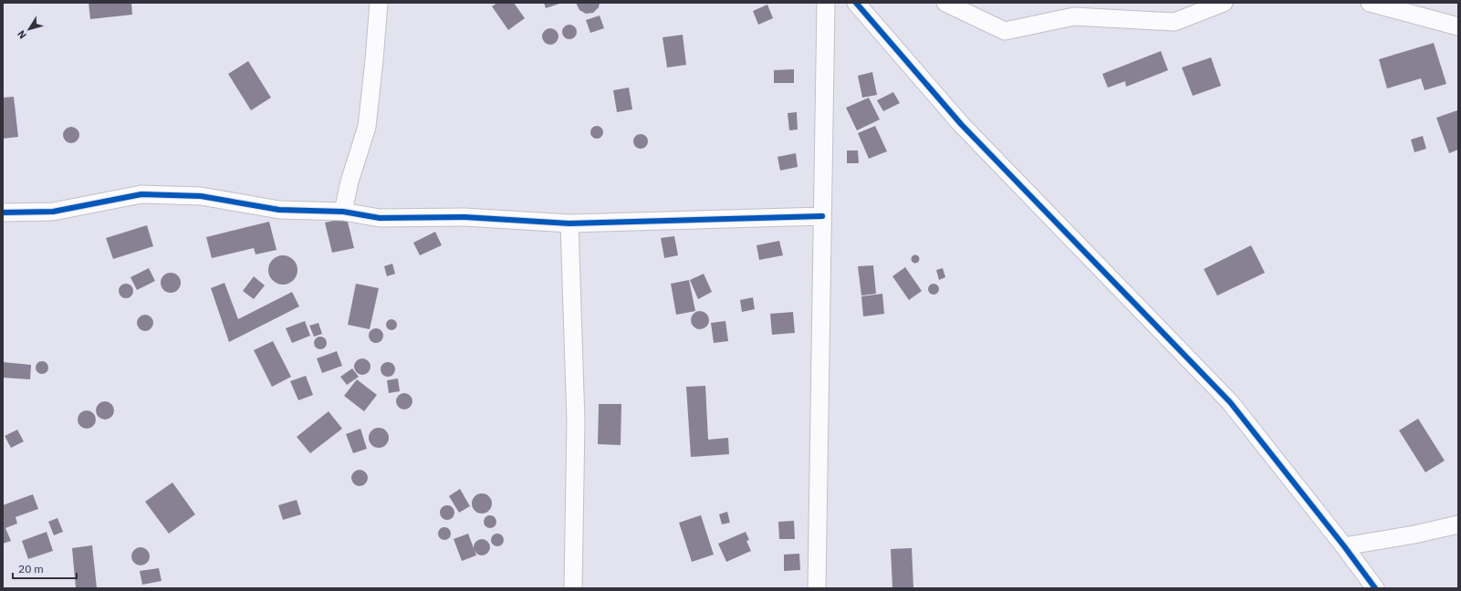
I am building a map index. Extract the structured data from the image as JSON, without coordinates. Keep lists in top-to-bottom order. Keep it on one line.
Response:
{"scale_bar":"20 m","north":"bottom left"}
